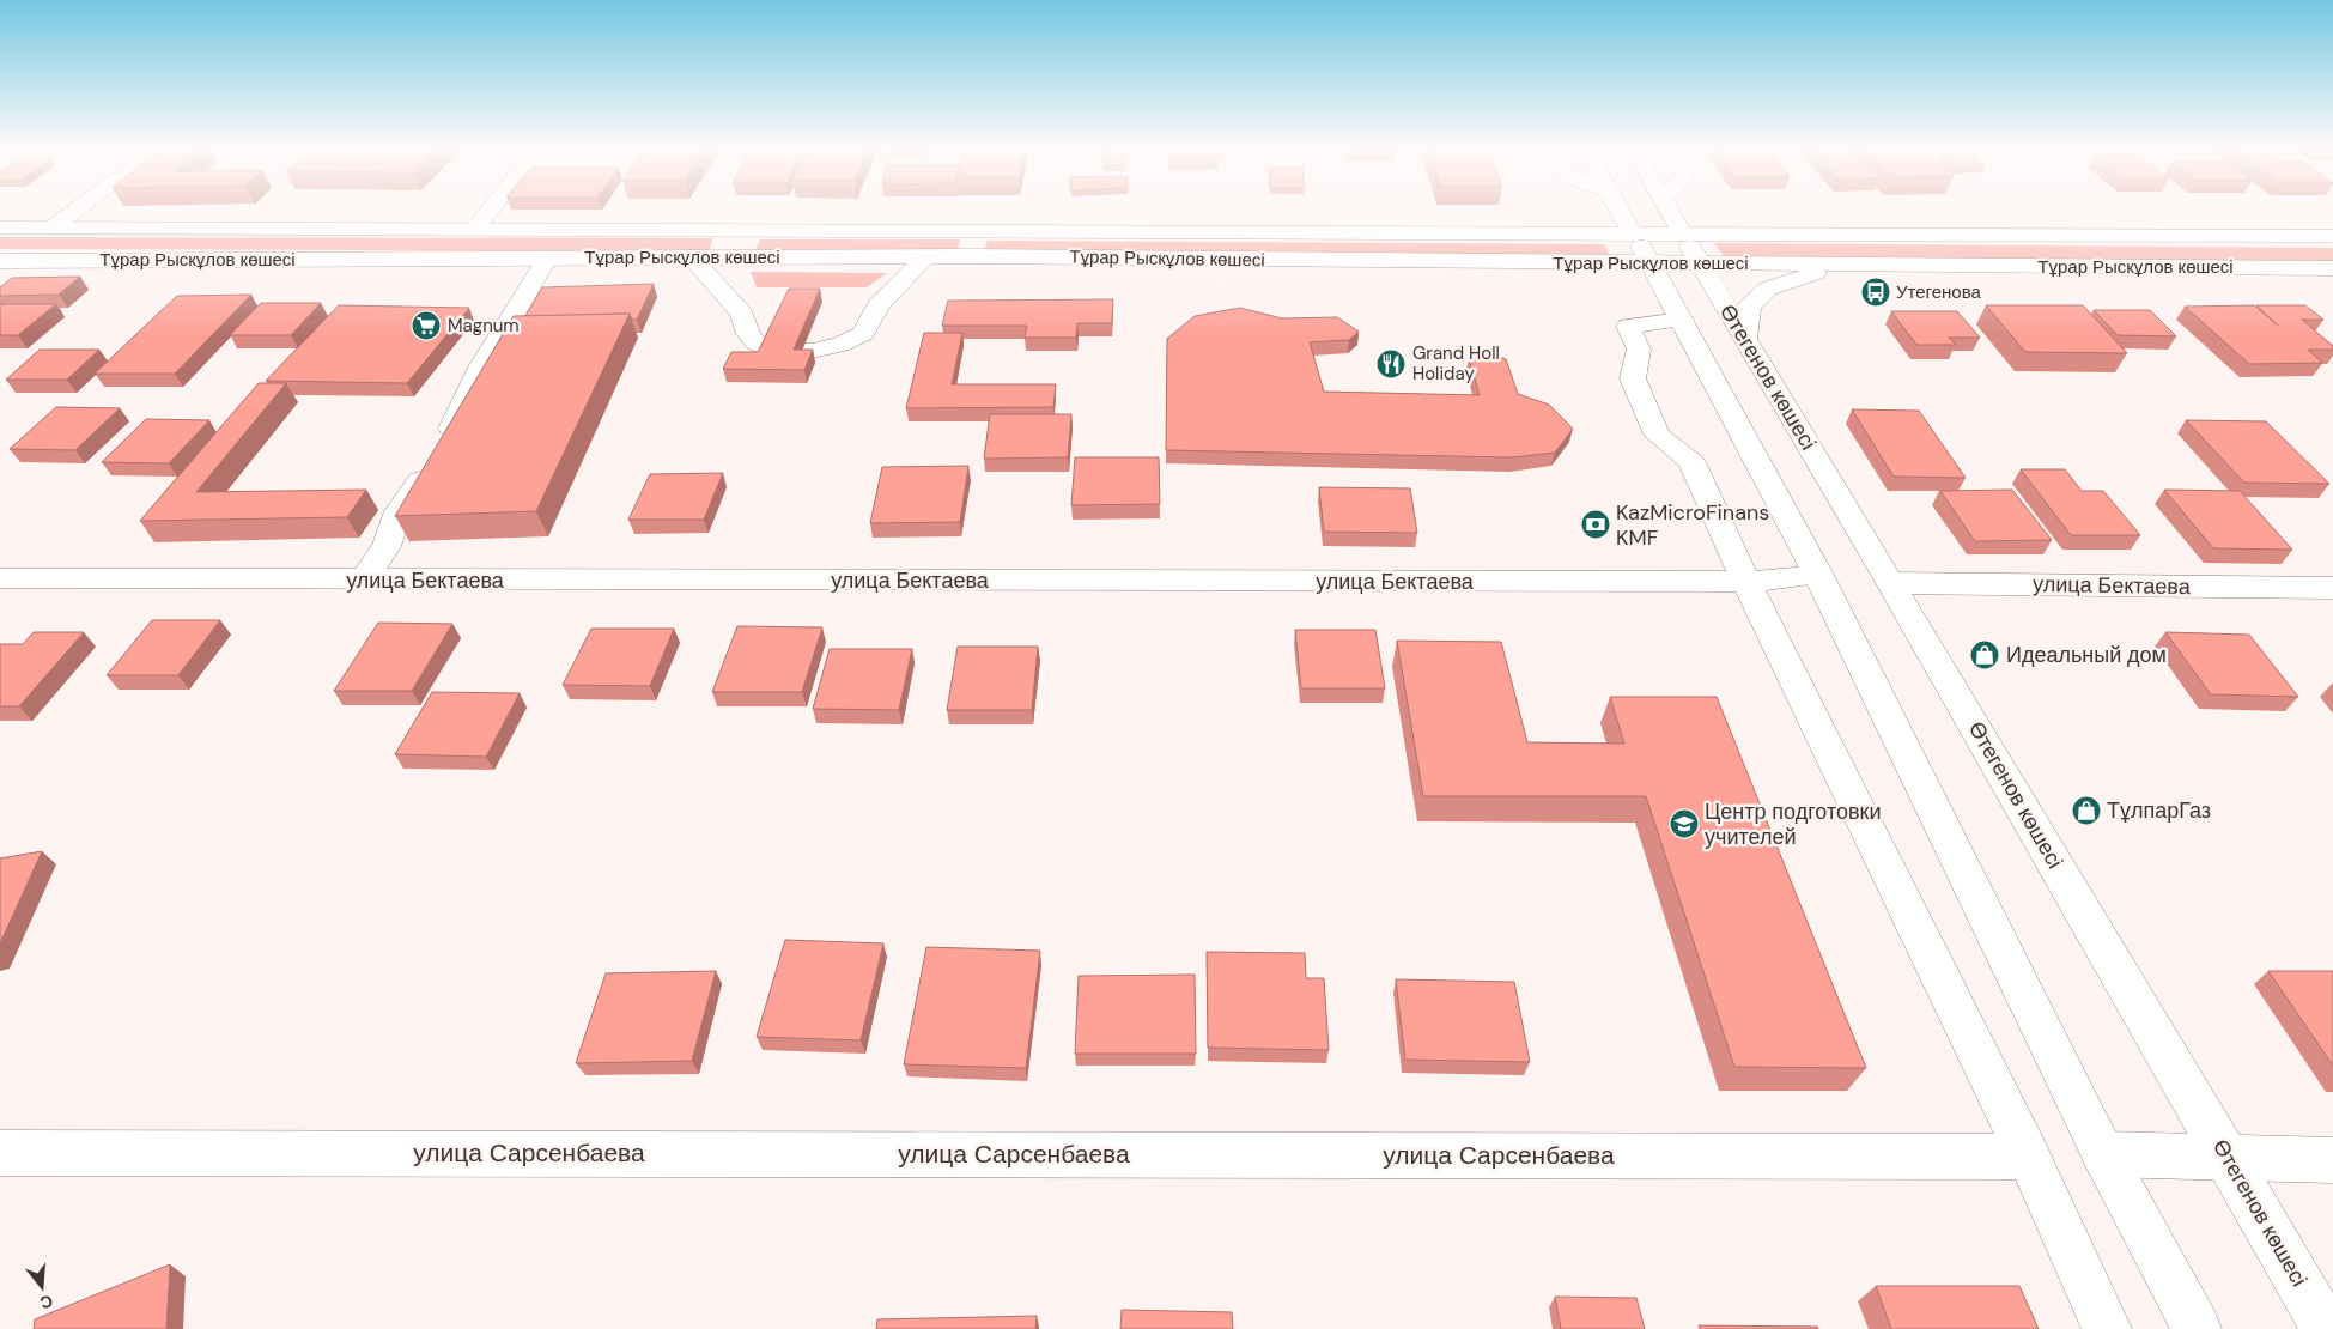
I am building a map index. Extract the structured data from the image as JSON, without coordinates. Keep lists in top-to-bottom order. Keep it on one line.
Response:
{"streets":{"main road":["Тұрар Рыскұлов көшесі","Өтегенов көшесі","улица Бектаева","улица Сарсенбаева"]},"crossings":[["Тұрар Рыскұлов көшесі","Өтегенов көшесі"],["Өтегенов көшесі","улица Бектаева"]],"places":{"bus stop":["Утегенова"],"supermarket":["Magnum"],"restaurant":["Grand Holl Holiday"],"bank":["KazMicroFinans KMF"],"shop":["Идеальный дом","ТұлпарГаз"],"school or university":["Центр подготовки учителей"]},"north":"bottom"}
